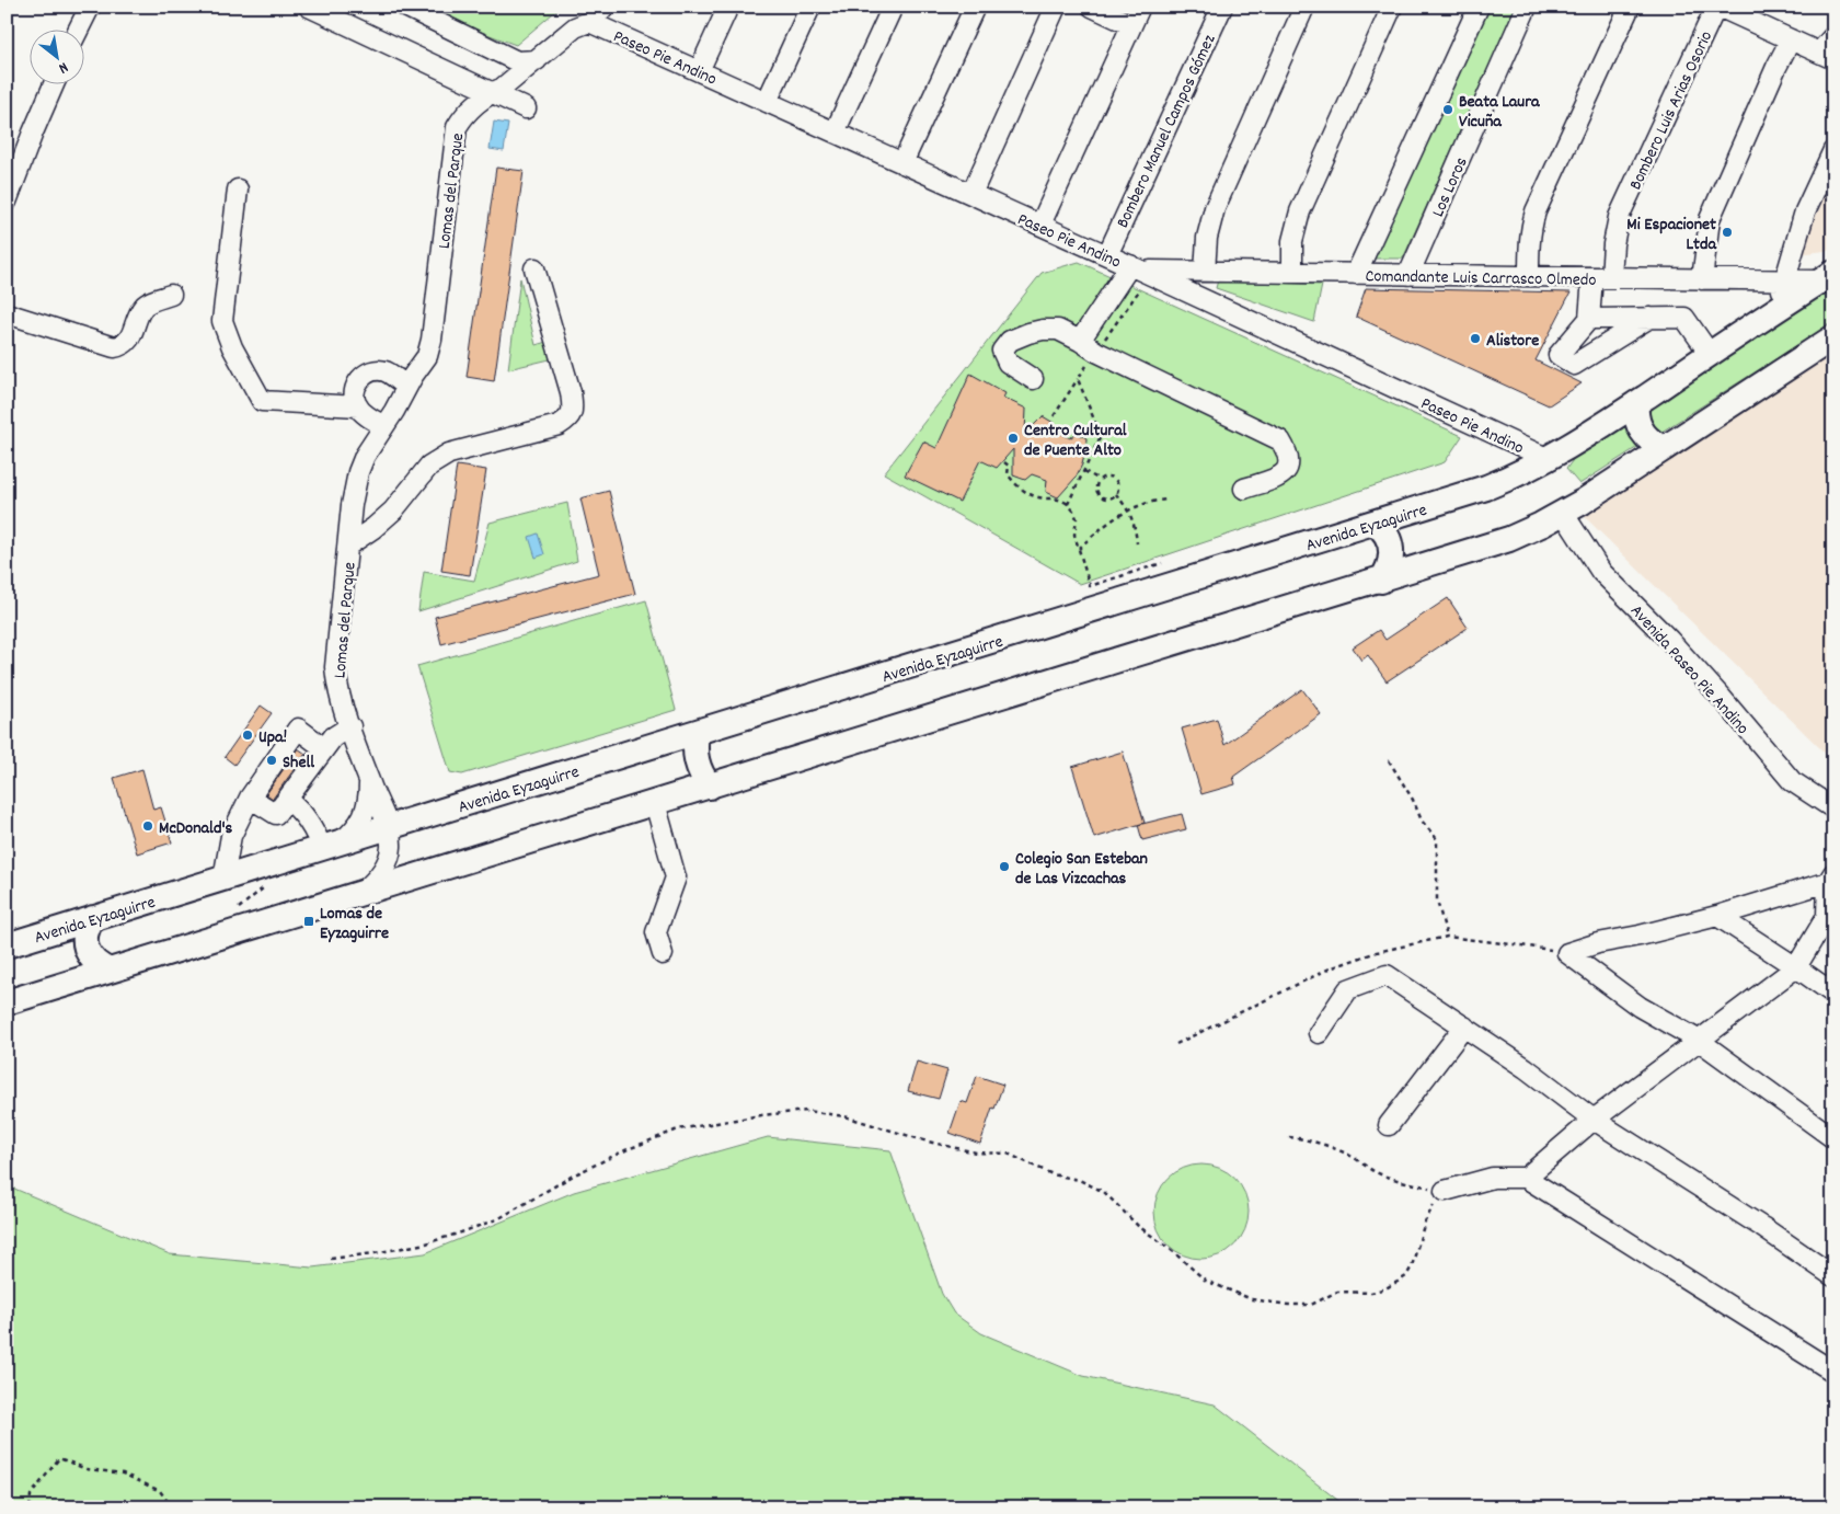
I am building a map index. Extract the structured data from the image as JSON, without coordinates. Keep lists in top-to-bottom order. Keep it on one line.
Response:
{"streets":{"main road":["Avenida Eyzaguirre"],"street":["Paseo Pie Andino","Bombero Luis Arias Osorio","Bombero Manuel Campos Gómez","Los Loros","Lomas del Parque","Comandante Luis Carrasco Olmedo","Avenida Paseo Pie Andino"]},"crossings":[["Paseo Pie Andino","Bombero Manuel Campos Gómez"],["Paseo Pie Andino","Lomas del Parque"],["Paseo Pie Andino","Comandante Luis Carrasco Olmedo"],["Paseo Pie Andino","Avenida Eyzaguirre"],["Bombero Luis Arias Osorio","Comandante Luis Carrasco Olmedo"],["Los Loros","Comandante Luis Carrasco Olmedo"],["Lomas del Parque","Avenida Eyzaguirre"],["Comandante Luis Carrasco Olmedo","Avenida Eyzaguirre"]],"places":{"other":["Beata Laura Vicuña","Mi Espacionet Ltda","Alistore","Centro Cultural de Puente Alto","Upa!","Shell","McDonald's","Colegio San Esteban de Las Vizcachas"],"transit":["Lomas de Eyzaguirre"]},"north":"bottom right"}
